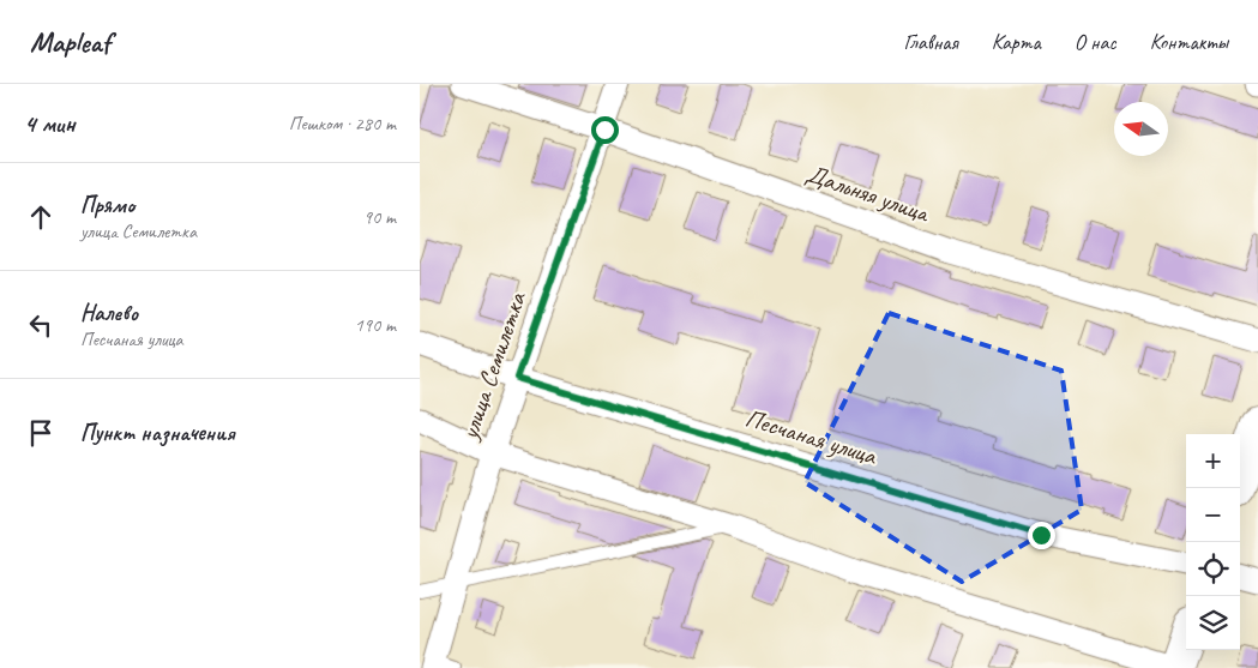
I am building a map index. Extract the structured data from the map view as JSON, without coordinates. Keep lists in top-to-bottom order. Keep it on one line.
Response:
{"streets":{"street":["Дальняя улица","улица Семилетка","Песчаная улица"]},"crossings":[["Дальняя улица","улица Семилетка"],["улица Семилетка","Песчаная улица"]],"north":"left","page":{"header":"Mapleaf","nav":["Главная","Карта","О нас","Контакты"],"heading":["4 мин","Пешком · 280 m"],"list":[["Прямо","улица Семилетка","90 m"],["Налево","Песчаная улица","190 m"],"Пункт назначения"],"map_buttons":["+","−"]}}
